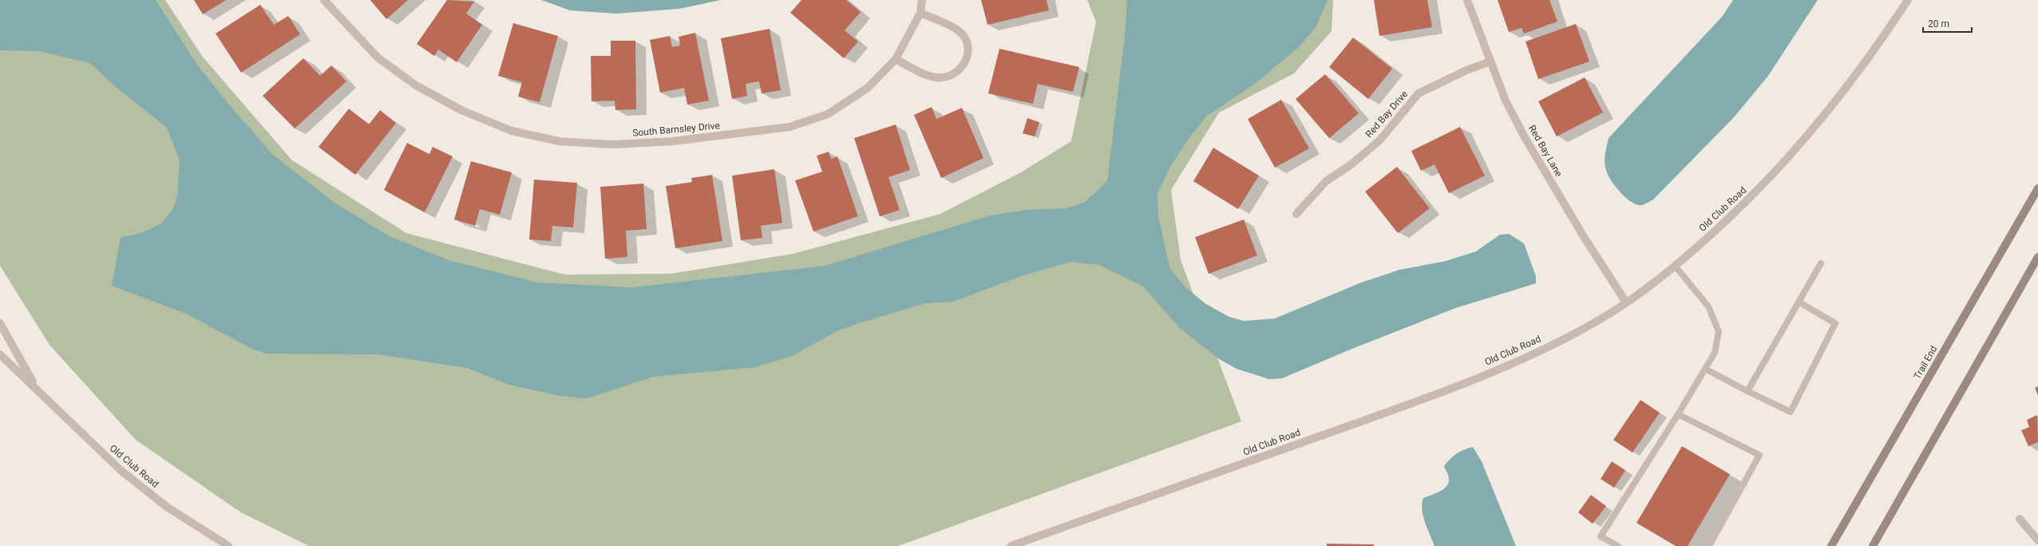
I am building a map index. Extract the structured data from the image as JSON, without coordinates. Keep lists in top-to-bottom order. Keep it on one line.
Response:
{"streets":{"street":["Red Bay Drive","South Barnsley Drive","Red Bay Lane","Old Club Road","Trail End"]},"crossings":[["Red Bay Drive","Red Bay Lane"],["Red Bay Lane","Old Club Road"]],"scale_bar":"20 m"}
